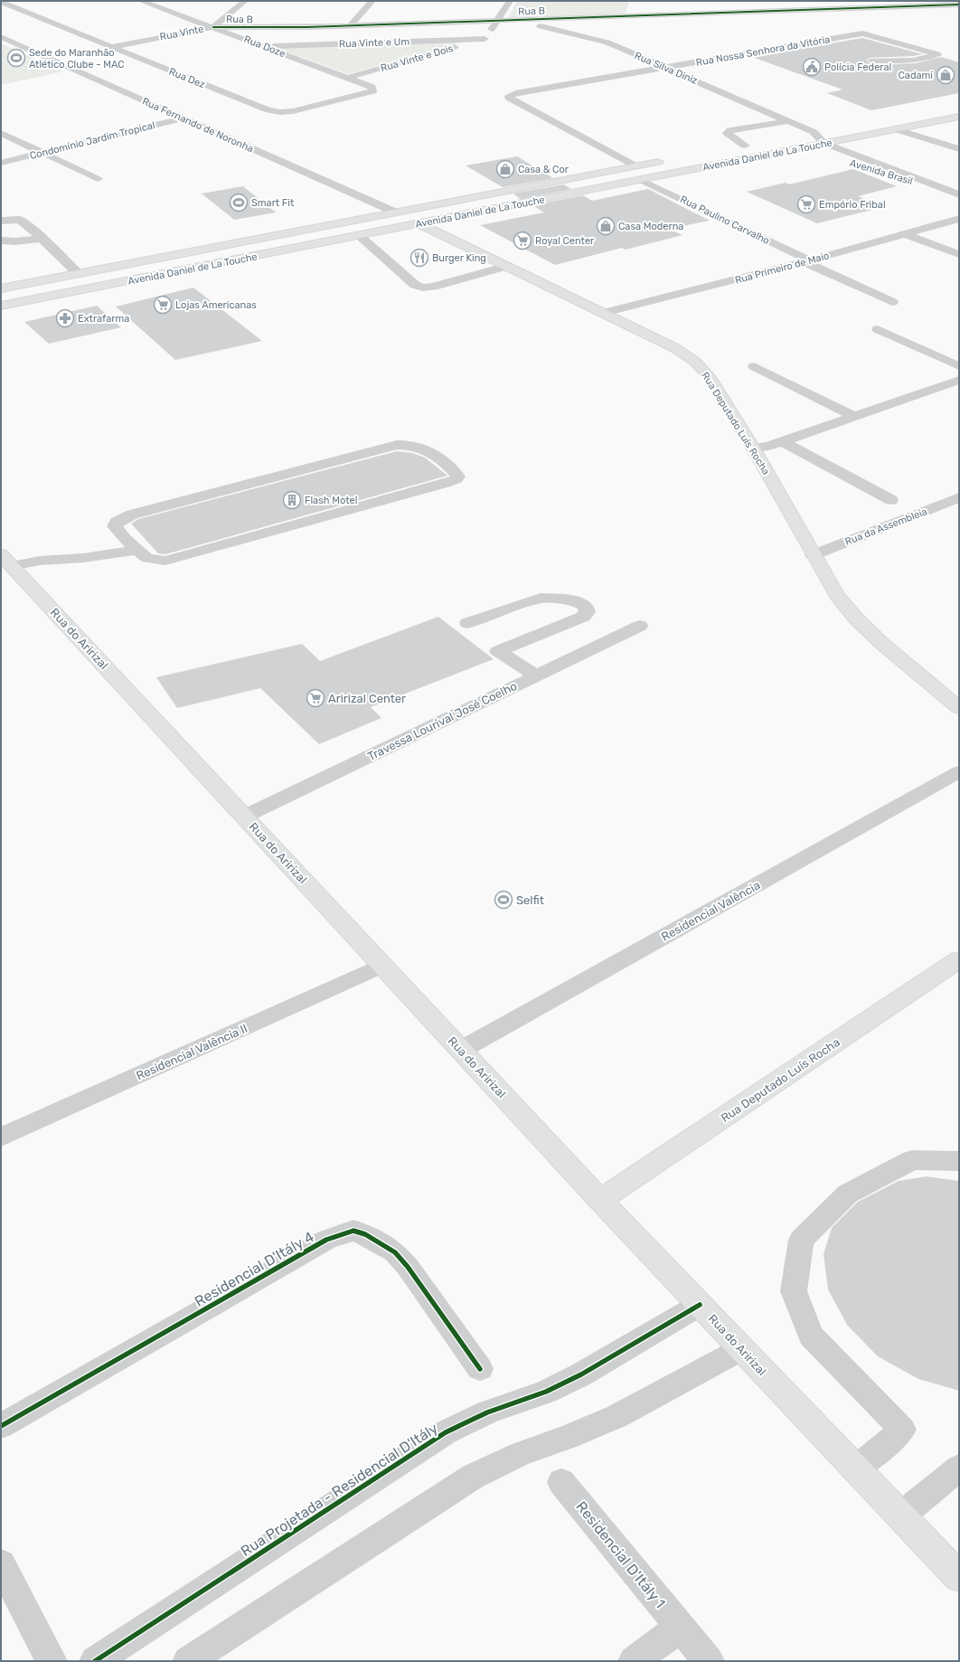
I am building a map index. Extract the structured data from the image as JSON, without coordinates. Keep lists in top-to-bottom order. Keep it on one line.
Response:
{"streets":{"main road":["Avenida Daniel de La Touche","Rua Deputado Luís Rocha","Rua do Aririzal"],"street":["Rua B","Rua Vinte","Rua Vinte e Um","Rua Doze","Rua Nossa Senhora da Vitória","Rua Vinte e Dois","Rua Silva Diniz","Rua Dez","Rua Fernando de Noronha","Condomínio Jardim Tropical","Avenida Brasil","Rua Paulino Carvalho","Rua Primeiro de Maio","Rua da Assembleia","Travessa Lourival José Coelho","Residencial Valência","Residencial Valência II","Residencial D'Itály 4","Rua Projetada - Residencial D'Itály","Residencial D'Itály 1"]},"crossings":[["Rua B","Rua Vinte"],["Rua B","Rua Doze"],["Rua B","Rua Silva Diniz"],["Rua Vinte","Rua Doze"],["Rua Vinte","Rua Dez"],["Rua Vinte e Um","Rua Doze"],["Rua Vinte e Um","Rua Vinte e Dois"],["Rua Doze","Rua Vinte e Dois"],["Rua Doze","Rua Dez"],["Rua Nossa Senhora da Vitória","Rua Silva Diniz"],["Rua Nossa Senhora da Vitória","Avenida Daniel de La Touche"],["Rua Silva Diniz","Avenida Daniel de La Touche"],["Rua Silva Diniz","Avenida Brasil"],["Rua Fernando de Noronha","Condomínio Jardim Tropical"],["Rua Fernando de Noronha","Avenida Daniel de La Touche"],["Rua Fernando de Noronha","Rua Deputado Luís Rocha"],["Avenida Daniel de La Touche","Avenida Brasil"],["Avenida Daniel de La Touche","Rua Paulino Carvalho"],["Avenida Daniel de La Touche","Rua Deputado Luís Rocha"],["Rua Paulino Carvalho","Rua Primeiro de Maio"],["Rua Primeiro de Maio","Rua Deputado Luís Rocha"],["Rua Deputado Luís Rocha","Rua da Assembleia"],["Rua Deputado Luís Rocha","Rua do Aririzal"],["Rua do Aririzal","Travessa Lourival José Coelho"],["Rua do Aririzal","Residencial Valência"],["Rua do Aririzal","Residencial Valência II"],["Rua do Aririzal","Rua Projetada - Residencial D'Itály"]],"places":{"sports":["Sede do Maranhão Atlético Clube - MAC","Smart Fit","Selfit"],"public building":["Polícia Federal"],"shop":["Cadami","Casa & Cor","Casa Moderna"],"supermarket":["Empório Fribal","Royal Center","Lojas Americanas","Aririzal Center"],"restaurant":["Burger King"],"pharmacy":["Extrafarma"],"building":["Flash Motel"]}}
